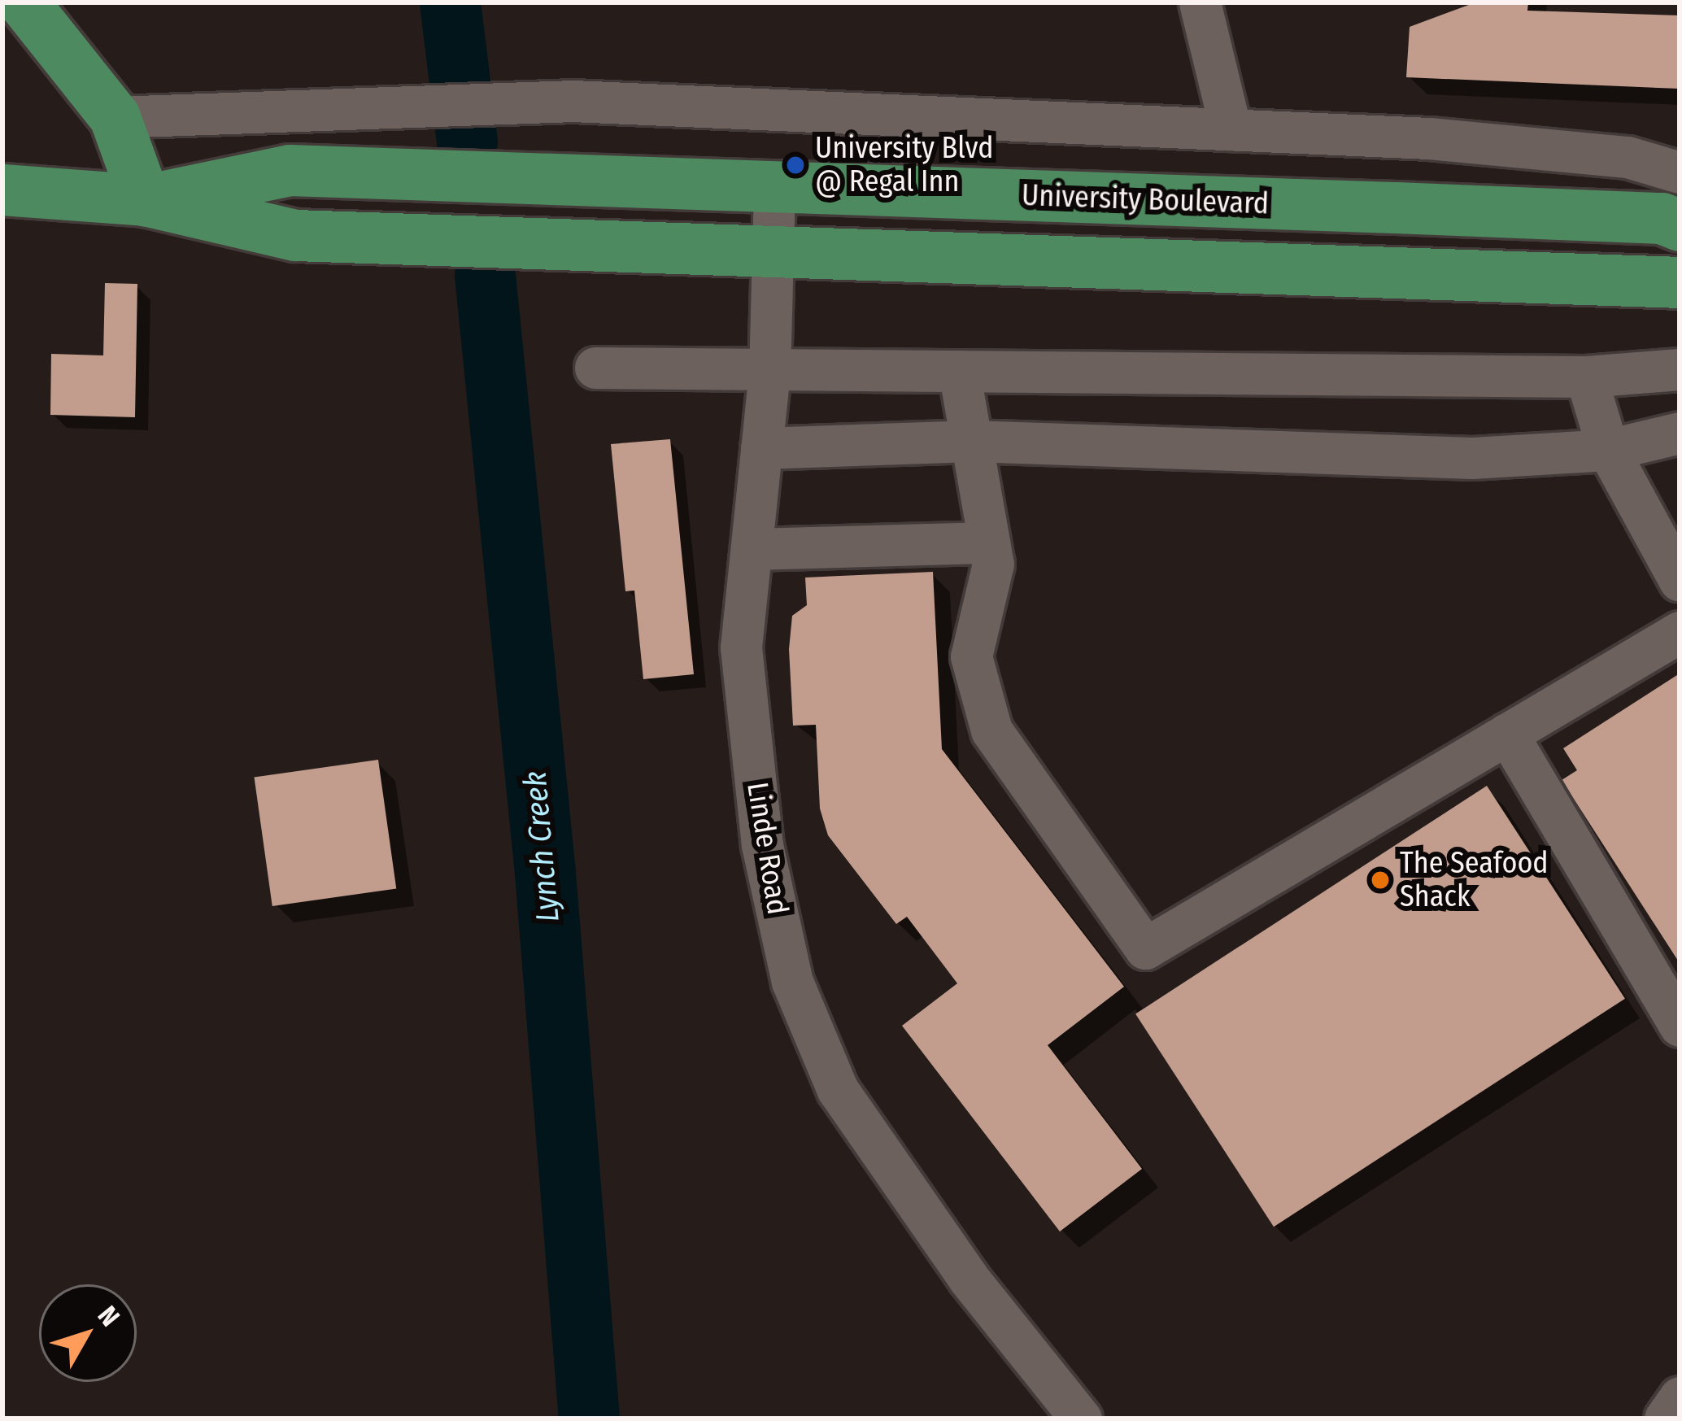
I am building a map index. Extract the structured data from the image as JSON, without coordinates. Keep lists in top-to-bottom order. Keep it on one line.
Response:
{"streets":{"main road":["University Boulevard"],"street":["Linde Road"]},"crossings":[["University Boulevard","Linde Road"]],"water":["Lynch Creek"],"places":["University Blvd @ Regal Inn","The Seafood Shack"],"north":"top right"}
